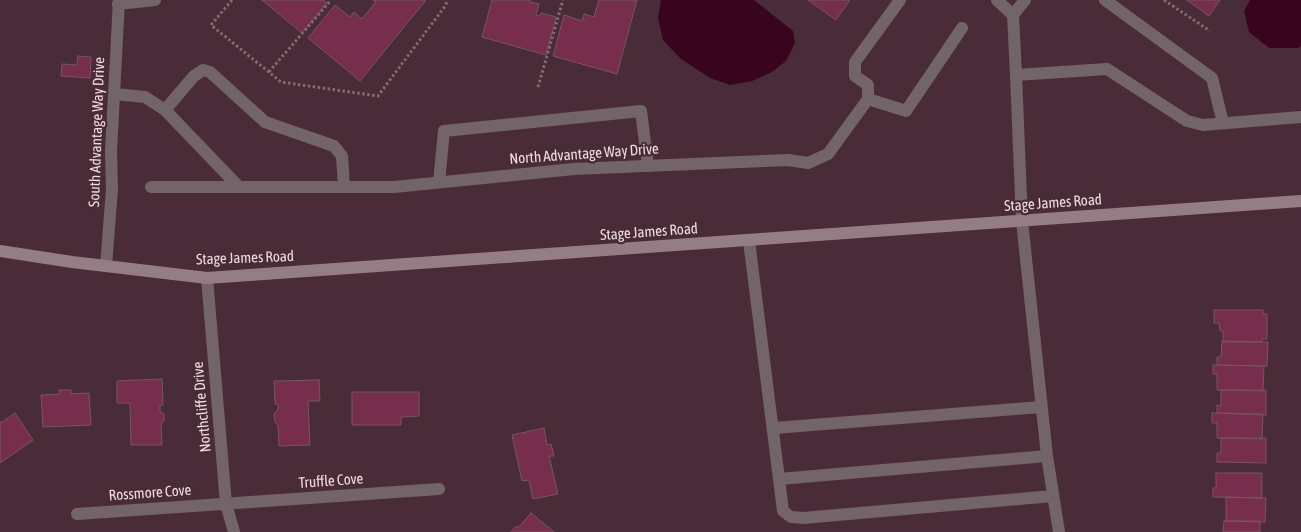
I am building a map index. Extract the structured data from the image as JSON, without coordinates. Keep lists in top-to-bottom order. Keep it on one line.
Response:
{"streets":{"main road":["Stage James Road"],"street":["South Advantage Way Drive","North Advantage Way Drive","Northcliffe Drive","Truffle Cove","Rossmore Cove"]},"crossings":[["South Advantage Way Drive","Stage James Road"],["Stage James Road","Northcliffe Drive"],["Northcliffe Drive","Truffle Cove"],["Northcliffe Drive","Rossmore Cove"],["Truffle Cove","Rossmore Cove"]]}
